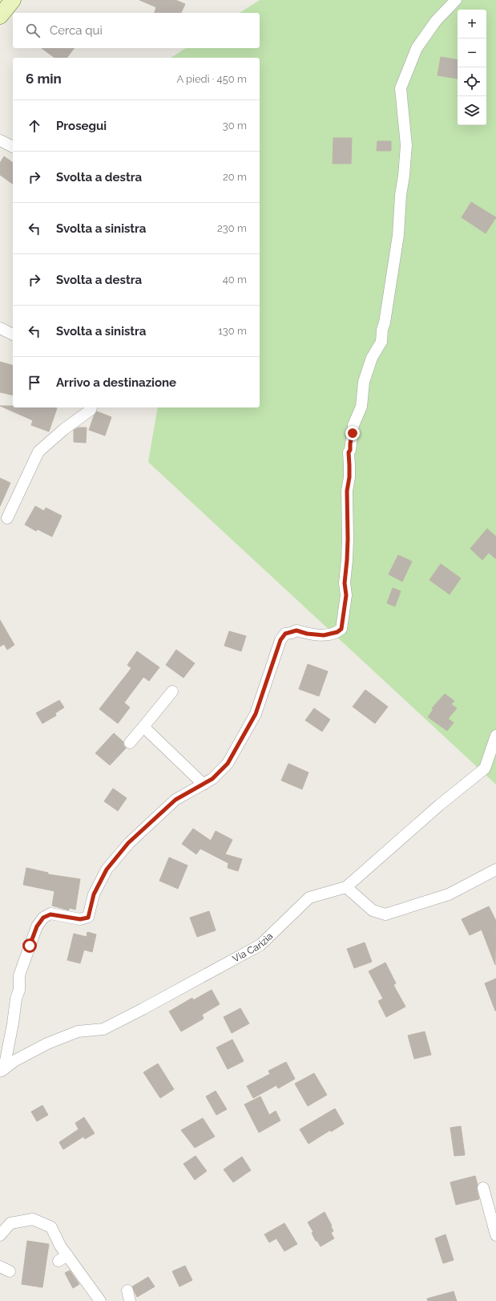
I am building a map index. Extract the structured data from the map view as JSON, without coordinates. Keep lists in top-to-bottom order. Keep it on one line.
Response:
{"streets":{"street":["Via Carizia"]},"page":{"map_buttons":["+","−"],"search":"Cerca qui","heading":["6 min","A piedi · 450 m"],"list":[["Prosegui","30 m"],["Svolta a destra","20 m"],["Svolta a sinistra","230 m"],["Svolta a destra","40 m"],["Svolta a sinistra","130 m"],"Arrivo a destinazione"]}}
